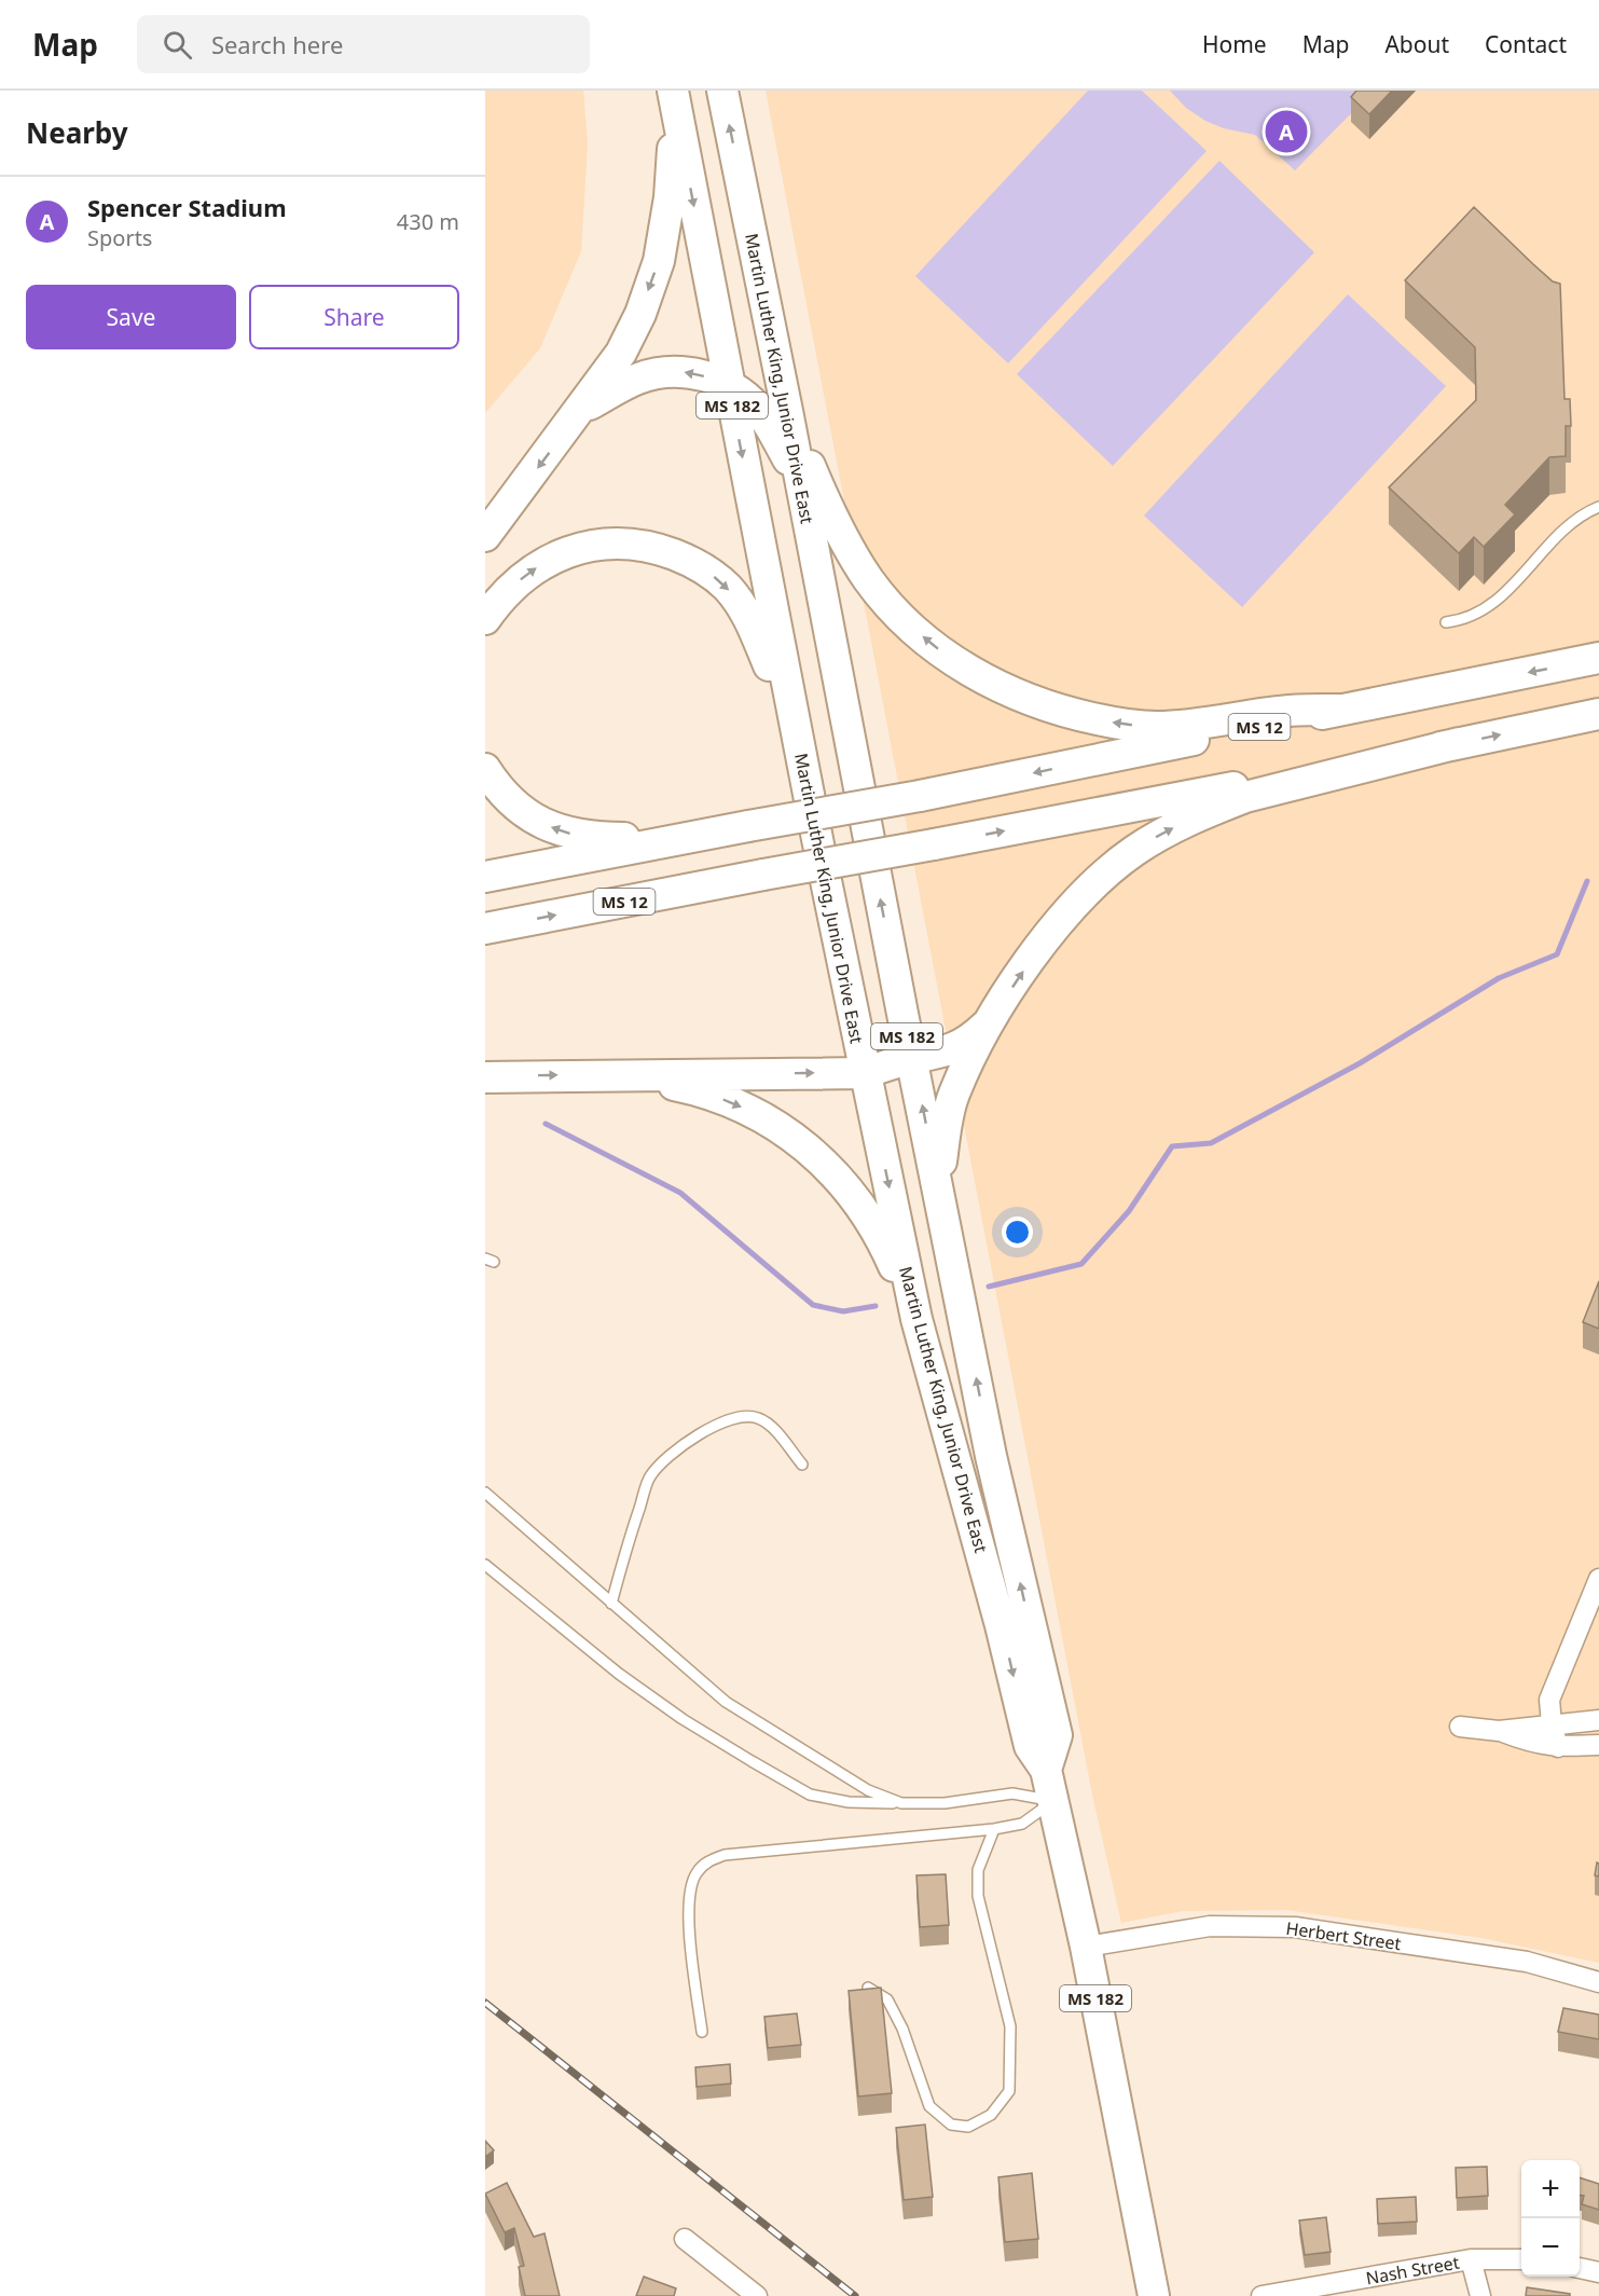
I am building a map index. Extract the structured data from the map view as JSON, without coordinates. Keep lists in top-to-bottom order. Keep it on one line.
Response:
{"streets":{"main road":["Martin Luther King, Junior Drive East","MS 182","MS 12"],"street":["Herbert Street","Nash Street"]},"crossings":[["Martin Luther King, Junior Drive East","Herbert Street"]],"page":{"header":"Map","search":"Search here","nav":["Home","Map","About","Contact"],"heading":"Nearby","pins":"A","list":[{"mark":"A","name":"Spencer Stadium","note":"Sports","value":"430 m"}],"buttons":["Save","Share"],"map_buttons":["+","−"]}}
